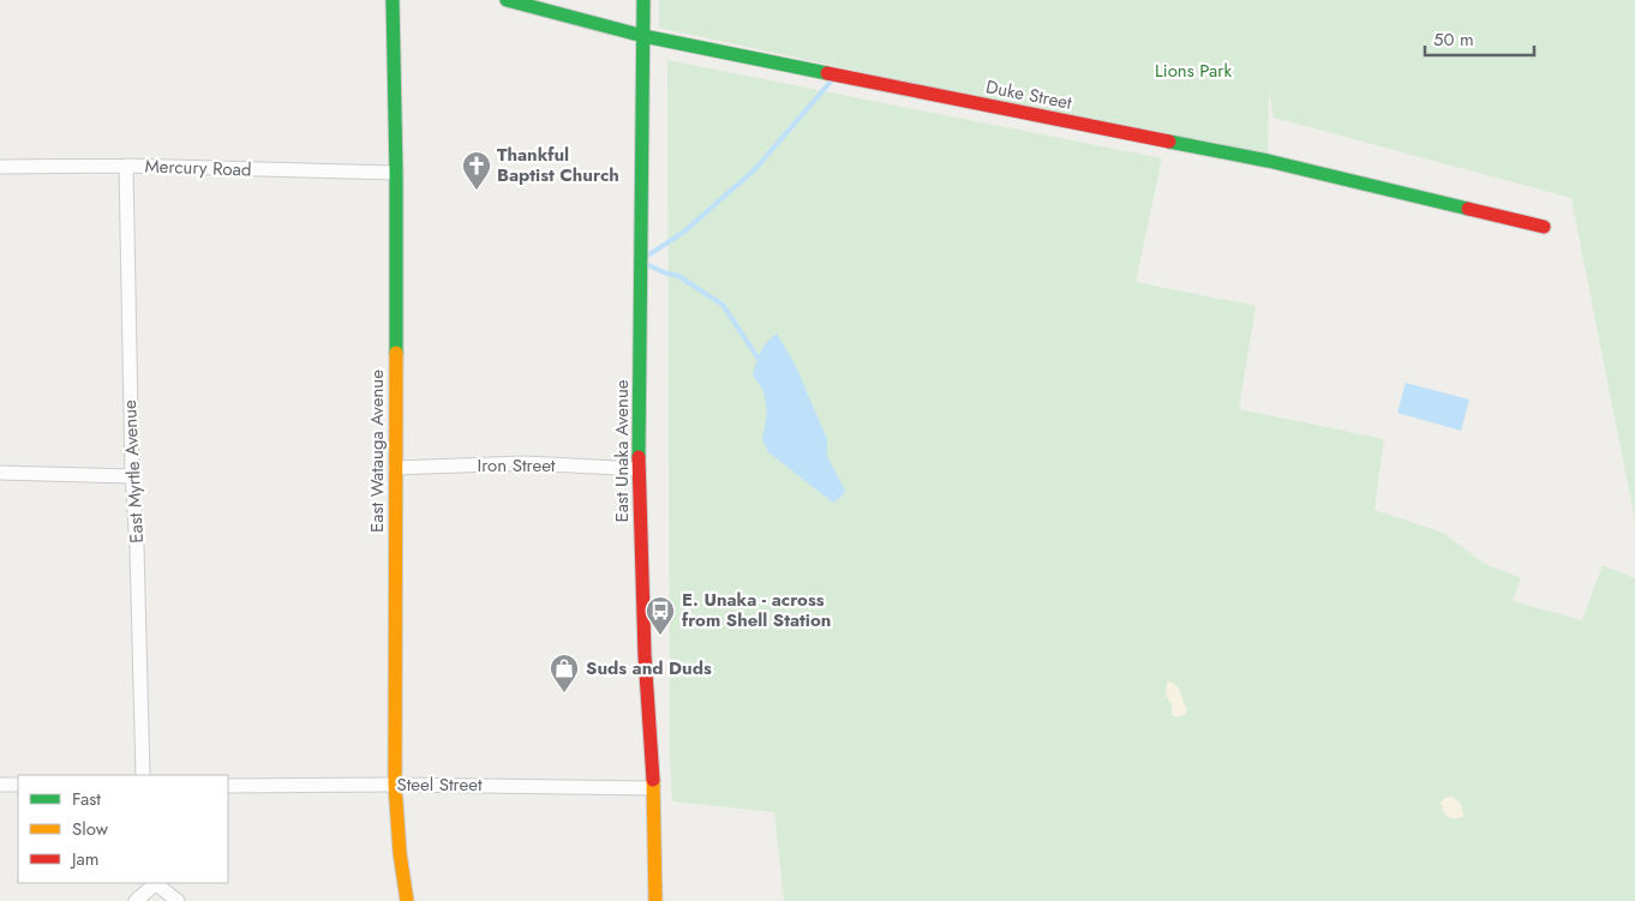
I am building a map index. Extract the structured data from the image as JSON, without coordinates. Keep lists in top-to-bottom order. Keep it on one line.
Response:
{"streets":{"street":["Duke Street","Mercury Road","East Watauga Avenue","East Unaka Avenue","Iron Street","East Myrtle Avenue","Steel Street"]},"crossings":[["Duke Street","East Unaka Avenue"],["Mercury Road","East Watauga Avenue"],["Mercury Road","East Myrtle Avenue"],["East Watauga Avenue","Iron Street"],["East Watauga Avenue","Steel Street"],["East Unaka Avenue","Iron Street"],["East Unaka Avenue","Steel Street"]],"parks":["Lions Park"],"places":{"church":["Thankful Baptist Church"],"bus stop":["E. Unaka - across from Shell Station"],"shop":["Suds and Duds"]},"legend":["Fast","Slow","Jam"],"scale_bar":"50 m"}
